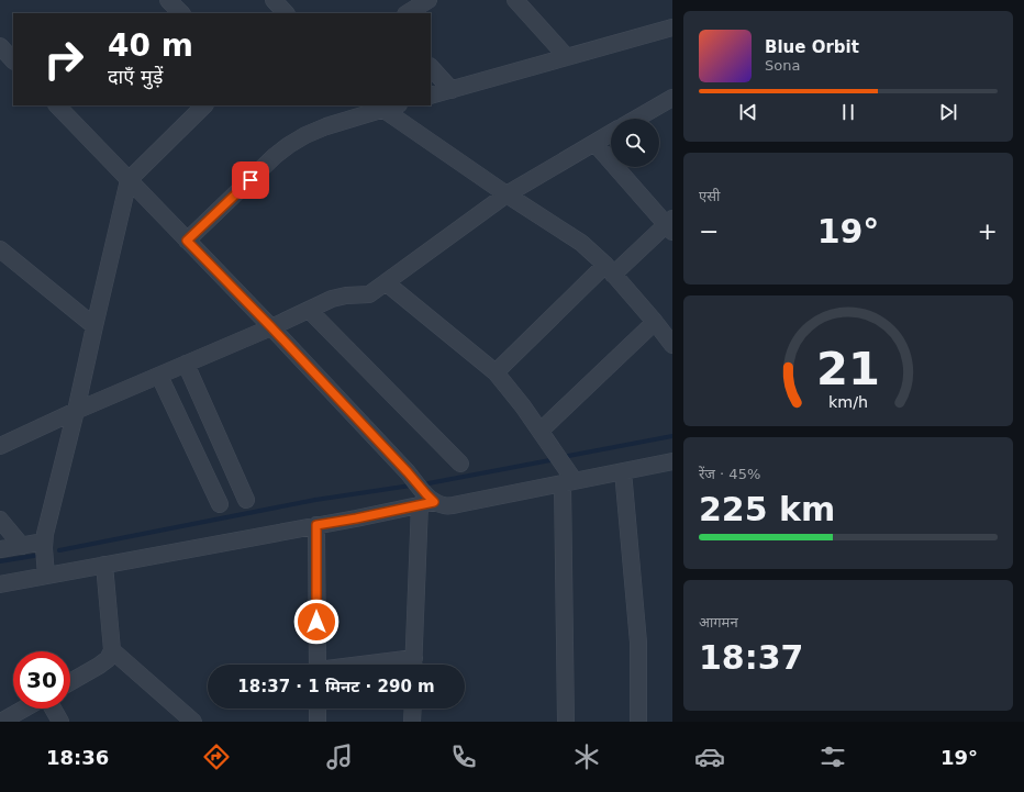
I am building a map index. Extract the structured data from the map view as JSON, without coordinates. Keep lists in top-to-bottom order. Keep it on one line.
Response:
{"page":{"turn":["40 m","दाएँ मुड़ें"],"song":["Blue Orbit","Sona"],"tile":["एसी",["रेंज · 45%","225 km"],["आगमन","18:37"]],"heat":["−","19°","+"],"limit":"30","trip":"18:37 · 1 मिनट · 290 m","tabs":["18:36","19°"],"gauge":["21","km/h"]}}
